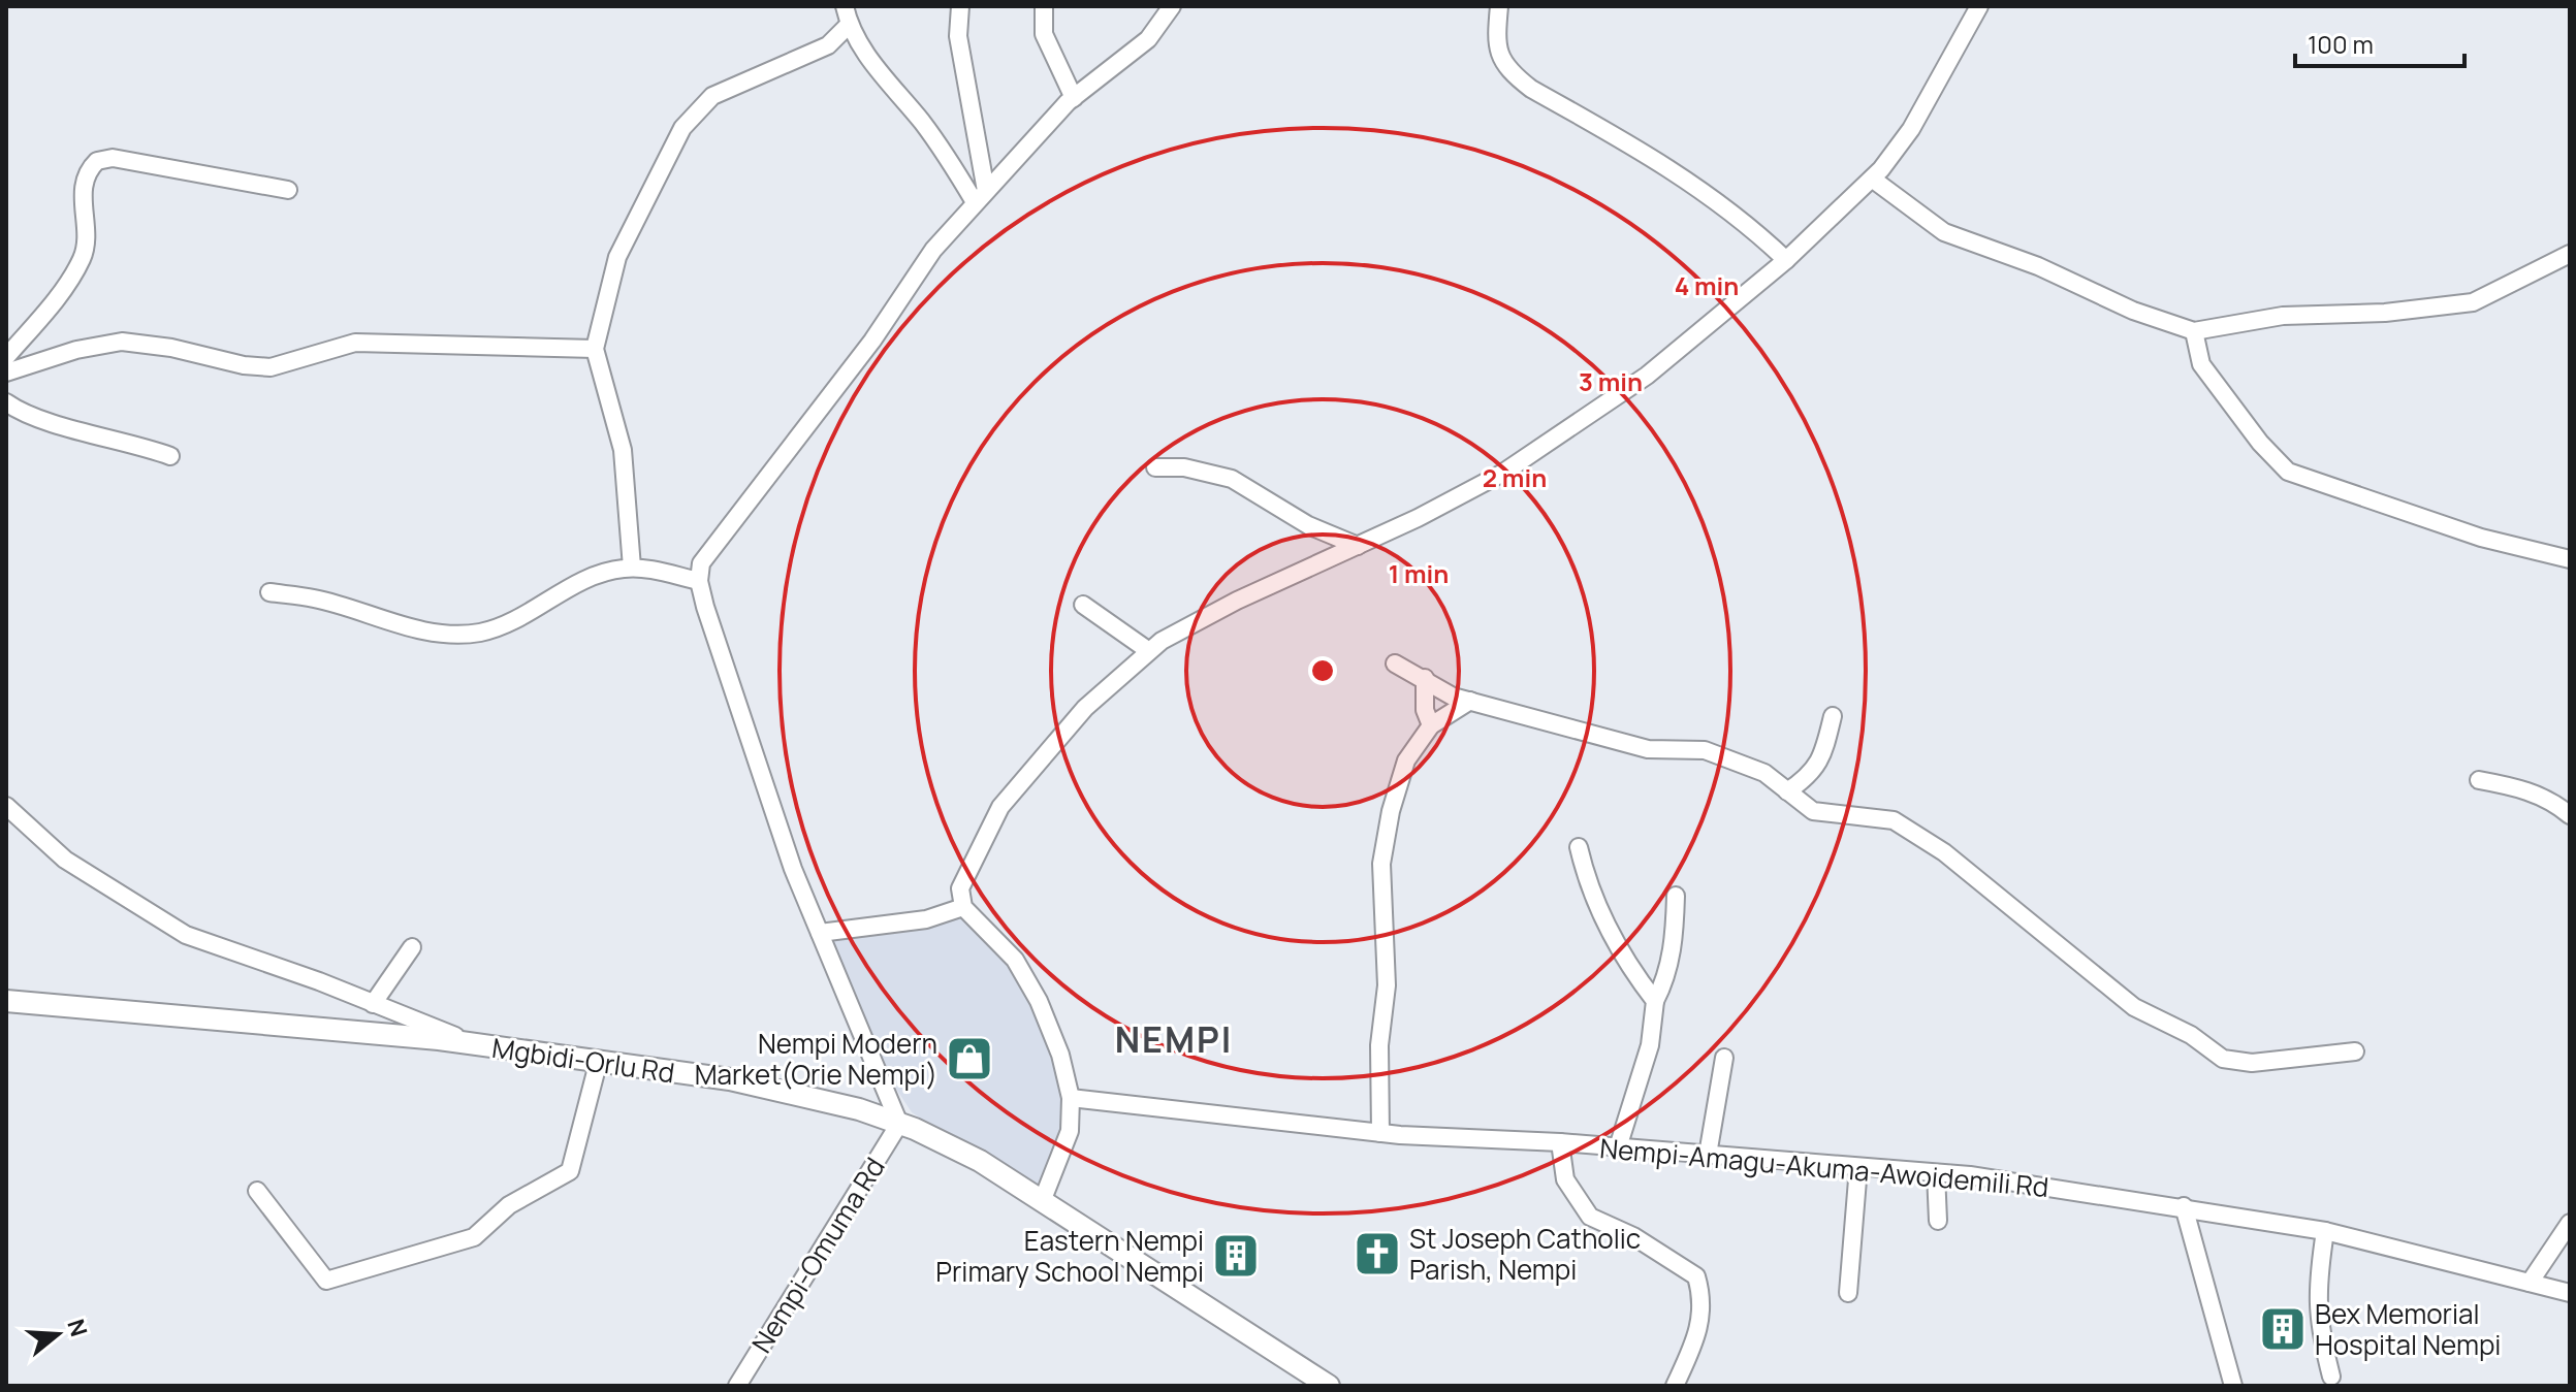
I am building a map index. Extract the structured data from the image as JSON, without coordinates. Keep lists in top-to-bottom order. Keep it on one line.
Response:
{"streets":{"main road":["Mgbidi-Orlu Rd"],"street":["Nempi-Amagu-Akuma-Awoidemili Rd","Nempi-Omuma Rd"]},"crossings":[["Mgbidi-Orlu Rd","Nempi-Omuma Rd"]],"districts":["NEMPI"],"places":{"shop":["Nempi Modern Market(Orie Nempi)"],"church":["St Joseph Catholic Parish, Nempi"],"building":["Eastern Nempi Primary School Nempi","Bex Memorial Hospital Nempi"]},"scale_bar":"100 m","north":"right","rings":["4 min","3 min","2 min","1 min"]}
